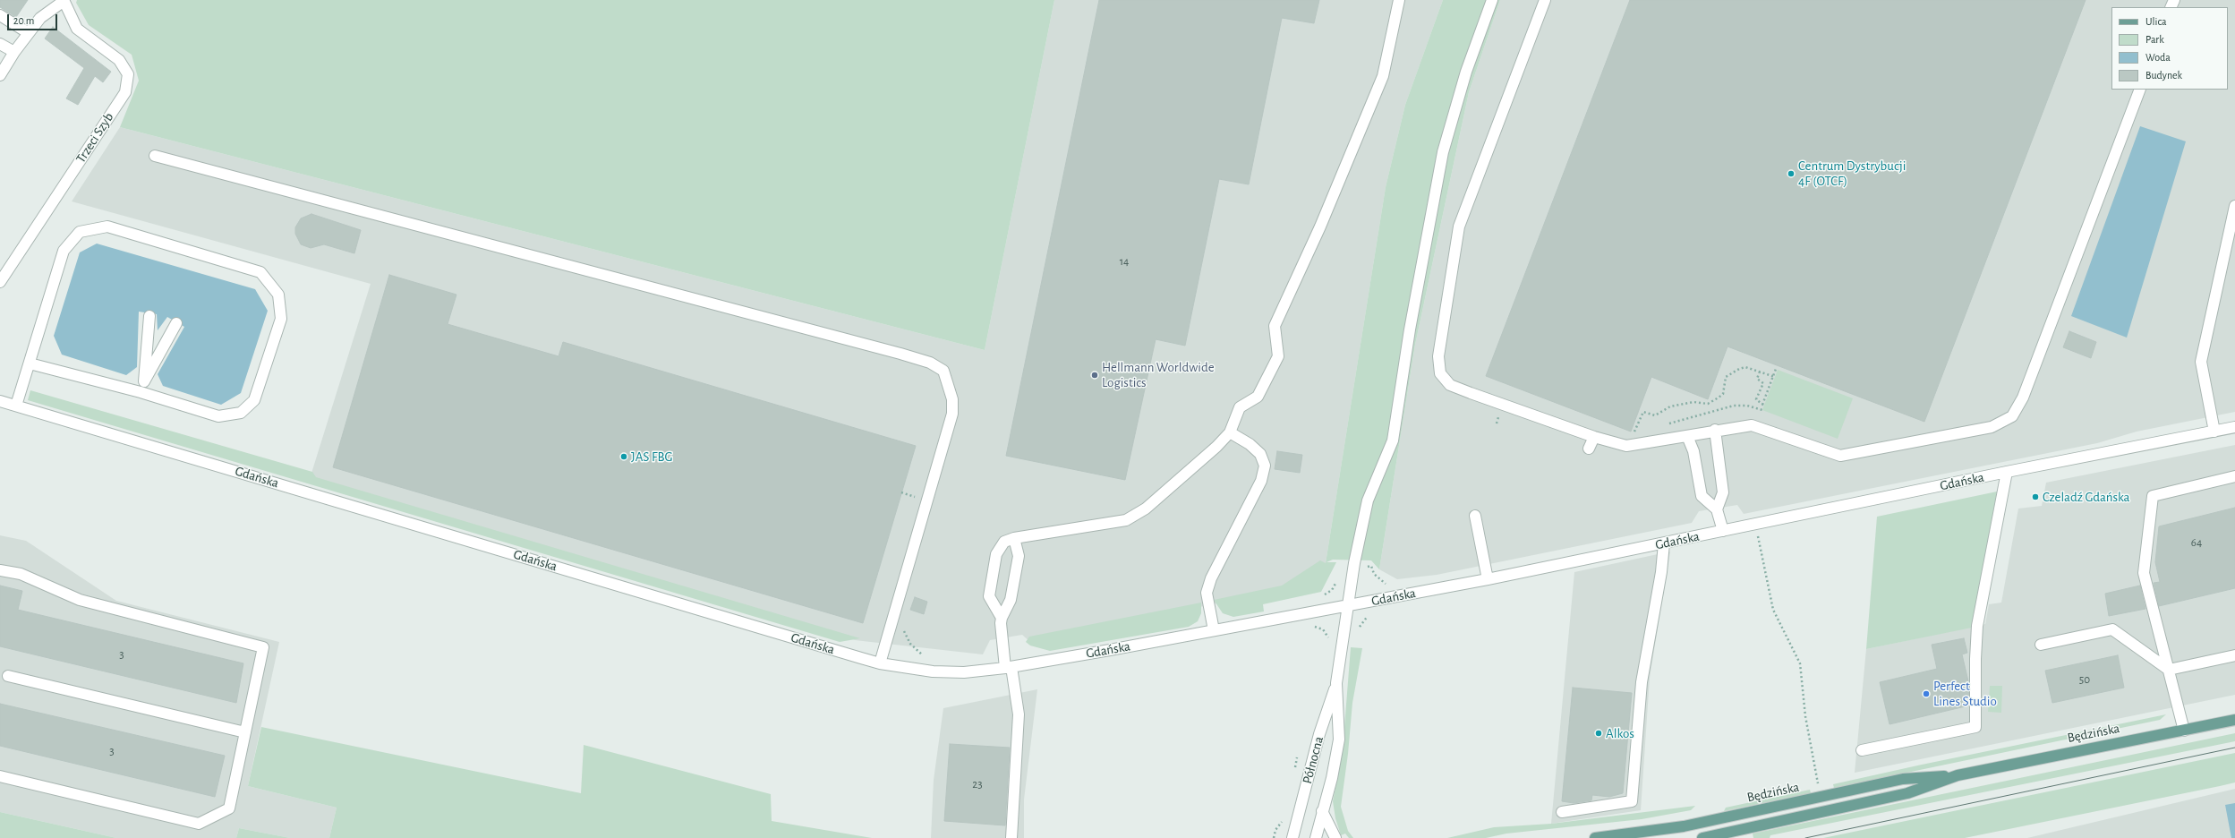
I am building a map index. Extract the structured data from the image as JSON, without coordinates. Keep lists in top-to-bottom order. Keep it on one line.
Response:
{"streets":{"main road":["Będzińska"],"street":["Trzeci Szyb","Gdańska","Północna"]},"crossings":[["Gdańska","Północna"]],"places":["Centrum Dystrybucji 4F (OTCF)","Hellmann Worldwide Logistics","JAS FBG","Czeladź Gdańska","Perfect Lines Studio","Alkos"],"house_numbers":["14","64","3","50","3","23"],"legend":["Ulica","Park","Woda","Budynek"],"scale_bar":"20 m"}
